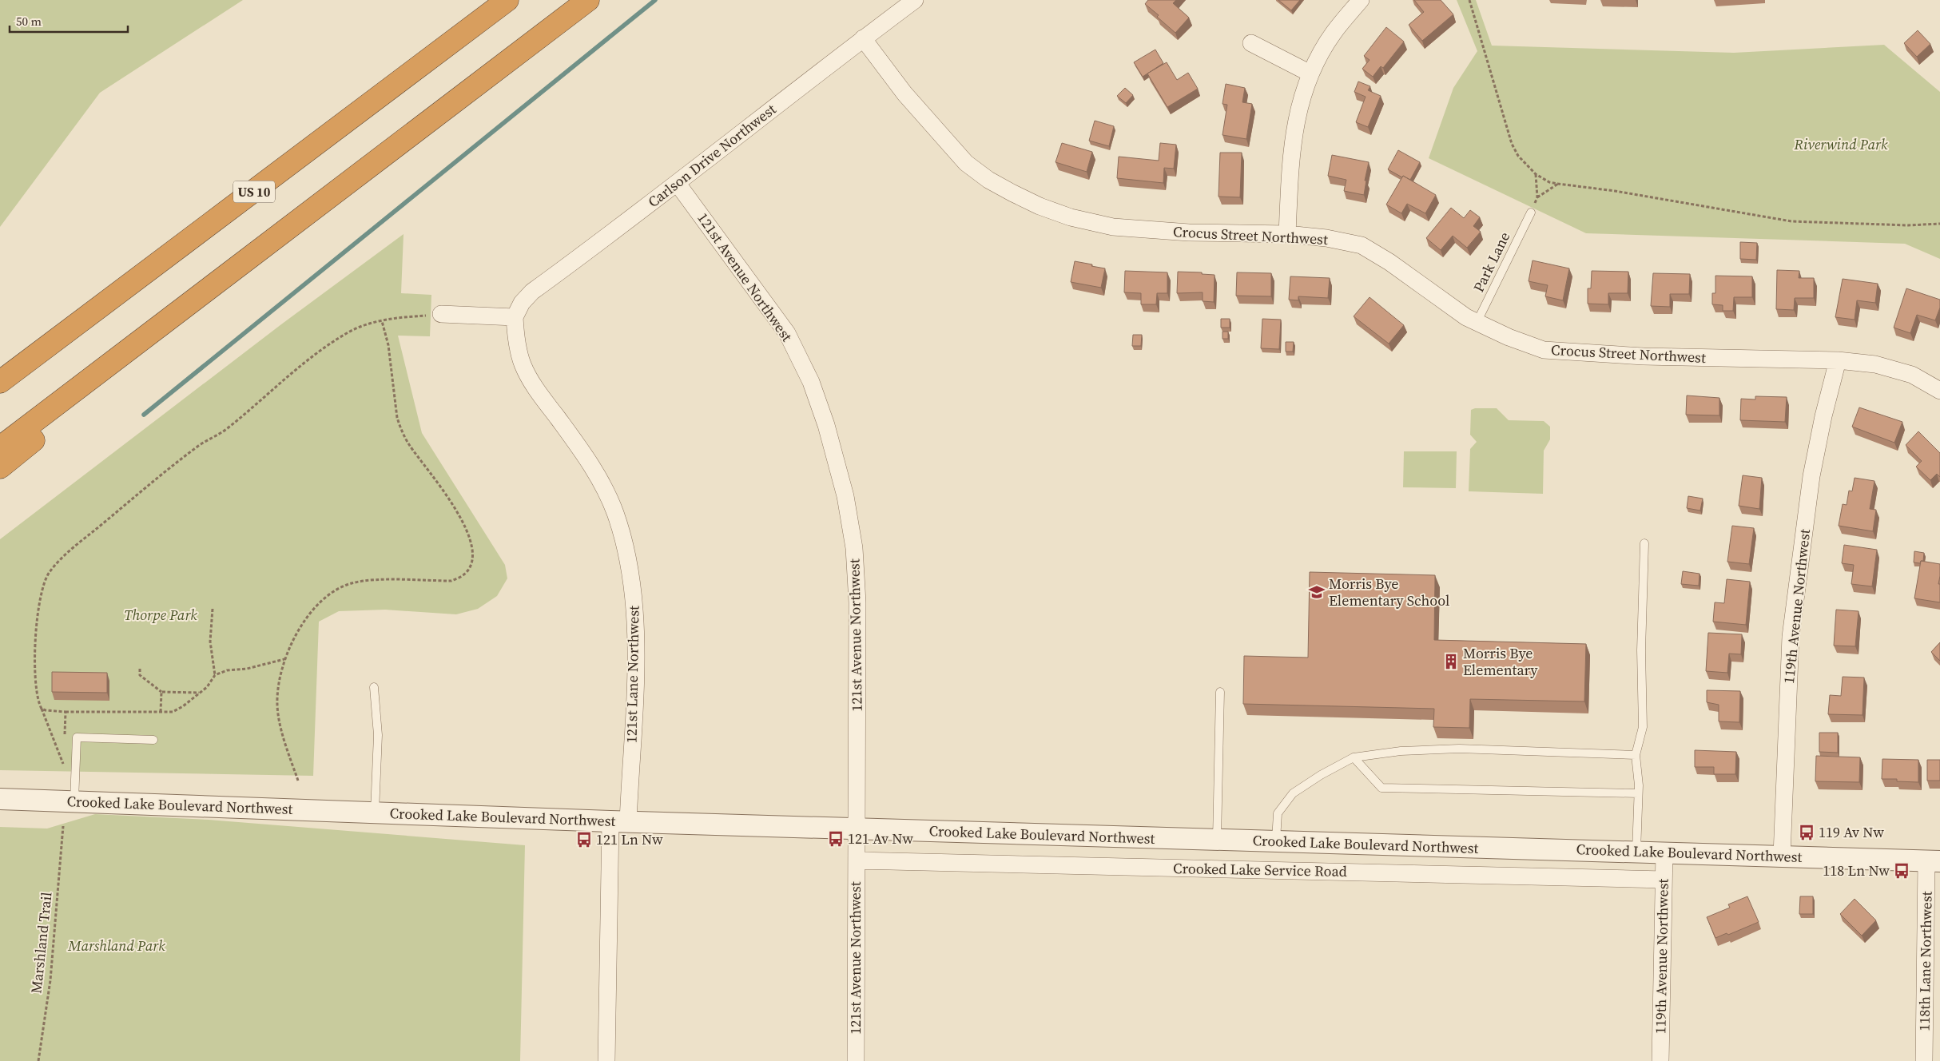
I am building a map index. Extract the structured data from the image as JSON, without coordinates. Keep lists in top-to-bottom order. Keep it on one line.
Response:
{"streets":{"highway":["US 10"],"street":["Carlson Drive Northwest","Crocus Street Northwest","121st Avenue Northwest","119th Avenue Northwest","121st Lane Northwest","Crooked Lake Boulevard Northwest","Crooked Lake Service Road","118th Lane Northwest"],"lane":["Park Lane"],"path":["Marshland Trail"]},"crossings":[["Carlson Drive Northwest","Crocus Street Northwest"],["Carlson Drive Northwest","121st Avenue Northwest"],["Carlson Drive Northwest","121st Lane Northwest"],["Crocus Street Northwest","Park Lane"],["Crocus Street Northwest","119th Avenue Northwest"],["121st Avenue Northwest","Crooked Lake Boulevard Northwest"],["121st Avenue Northwest","Crooked Lake Service Road"],["119th Avenue Northwest","Crooked Lake Boulevard Northwest"],["119th Avenue Northwest","Crooked Lake Service Road"],["121st Lane Northwest","Crooked Lake Boulevard Northwest"],["Crooked Lake Boulevard Northwest","118th Lane Northwest"]],"parks":["Riverwind Park","Thorpe Park","Marshland Park"],"places":{"school or university":["Morris Bye Elementary School"],"building":["Morris Bye Elementary"],"bus stop":["119 Av Nw","121 Av Nw","121 Ln Nw","118 Ln Nw"]},"scale_bar":"50 m"}
